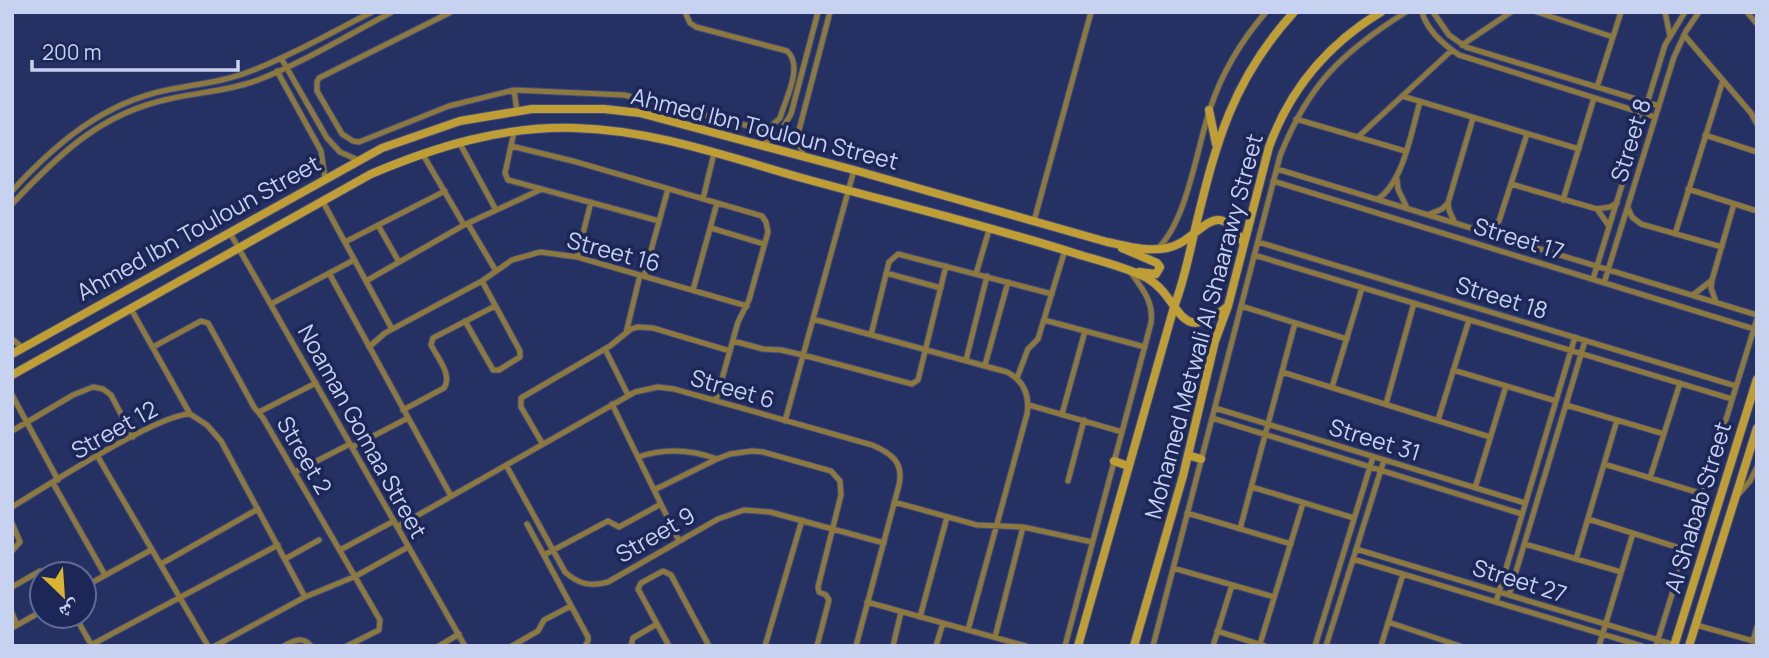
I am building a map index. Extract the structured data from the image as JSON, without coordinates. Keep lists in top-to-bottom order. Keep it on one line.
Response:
{"streets":{"street":["Ahmed Ibn Touloun Street","Street 8","Street 17","Street 16","Street 18","Mohamed Metwali Al Shaarawy Street","Street 6","Street 12","Noaman Gomaa Street","Street 31","Street 2","Al Shabab Street","Street 9","Street 27"]},"crossings":[["Ahmed Ibn Touloun Street","Mohamed Metwali Al Shaarawy Street"],["Ahmed Ibn Touloun Street","Noaman Gomaa Street"],["Street 8","Street 17"],["Street 6","Noaman Gomaa Street"],["Street 6","Street 2"],["Street 6","Street 9"],["Al Shabab Street","Street 27"]],"scale_bar":"200 m","north":"bottom right"}
